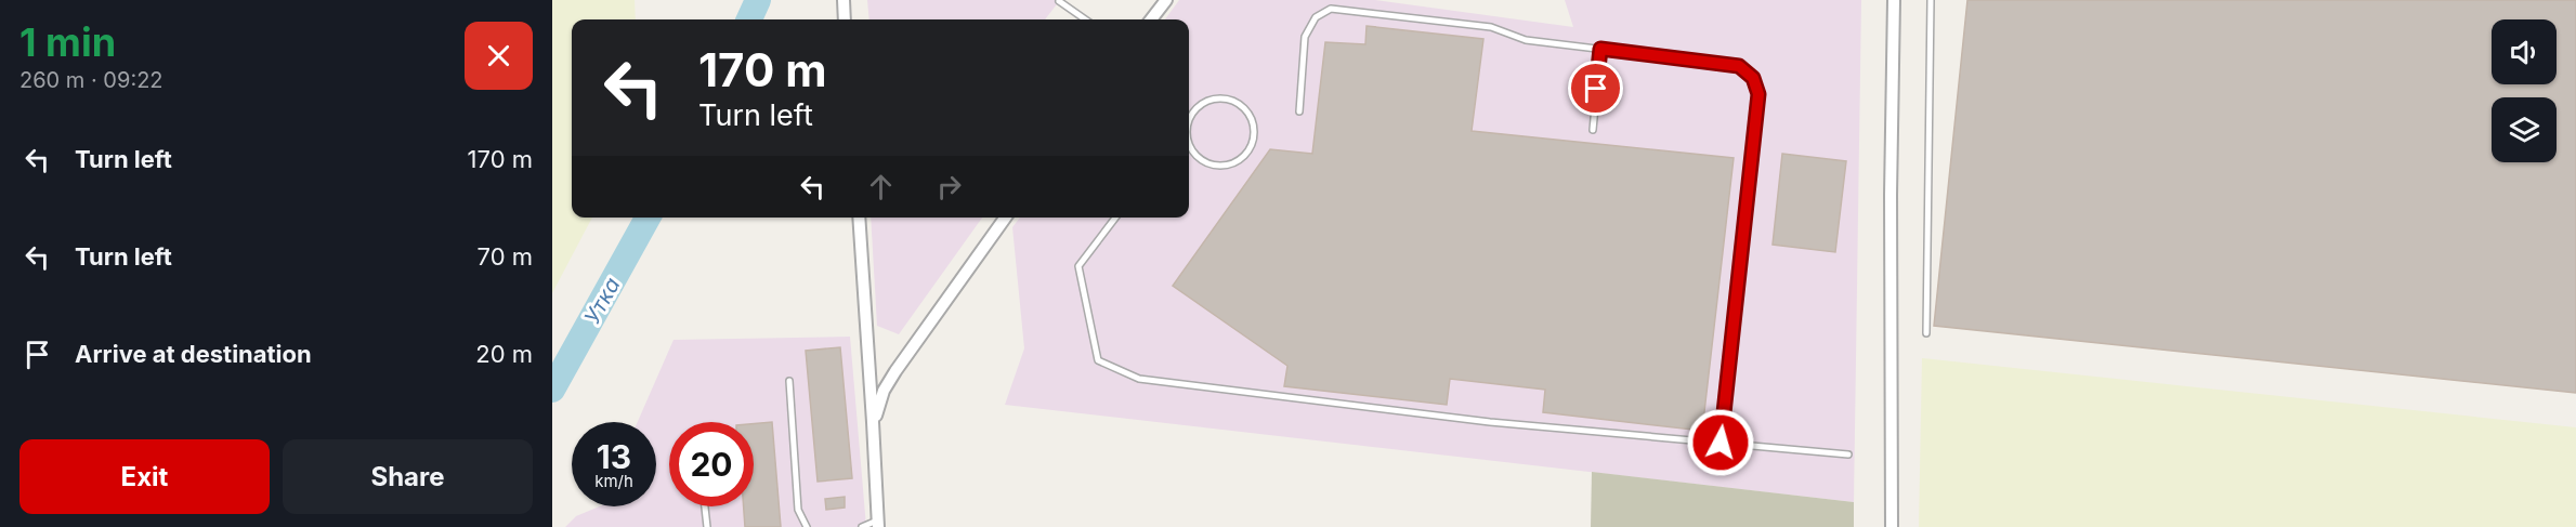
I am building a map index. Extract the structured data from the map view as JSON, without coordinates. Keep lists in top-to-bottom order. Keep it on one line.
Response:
{"water":["Утка"],"page":{"heading":["1 min","260 m · 09:22"],"turn":["170 m","Turn left"],"list":[{"name":"Turn left","value":"170 m"},{"name":"Turn left","value":"70 m"},{"name":"Arrive at destination","value":"20 m"}],"speed":"13 km/h","limit":"20","buttons":["Exit","Share"]}}
